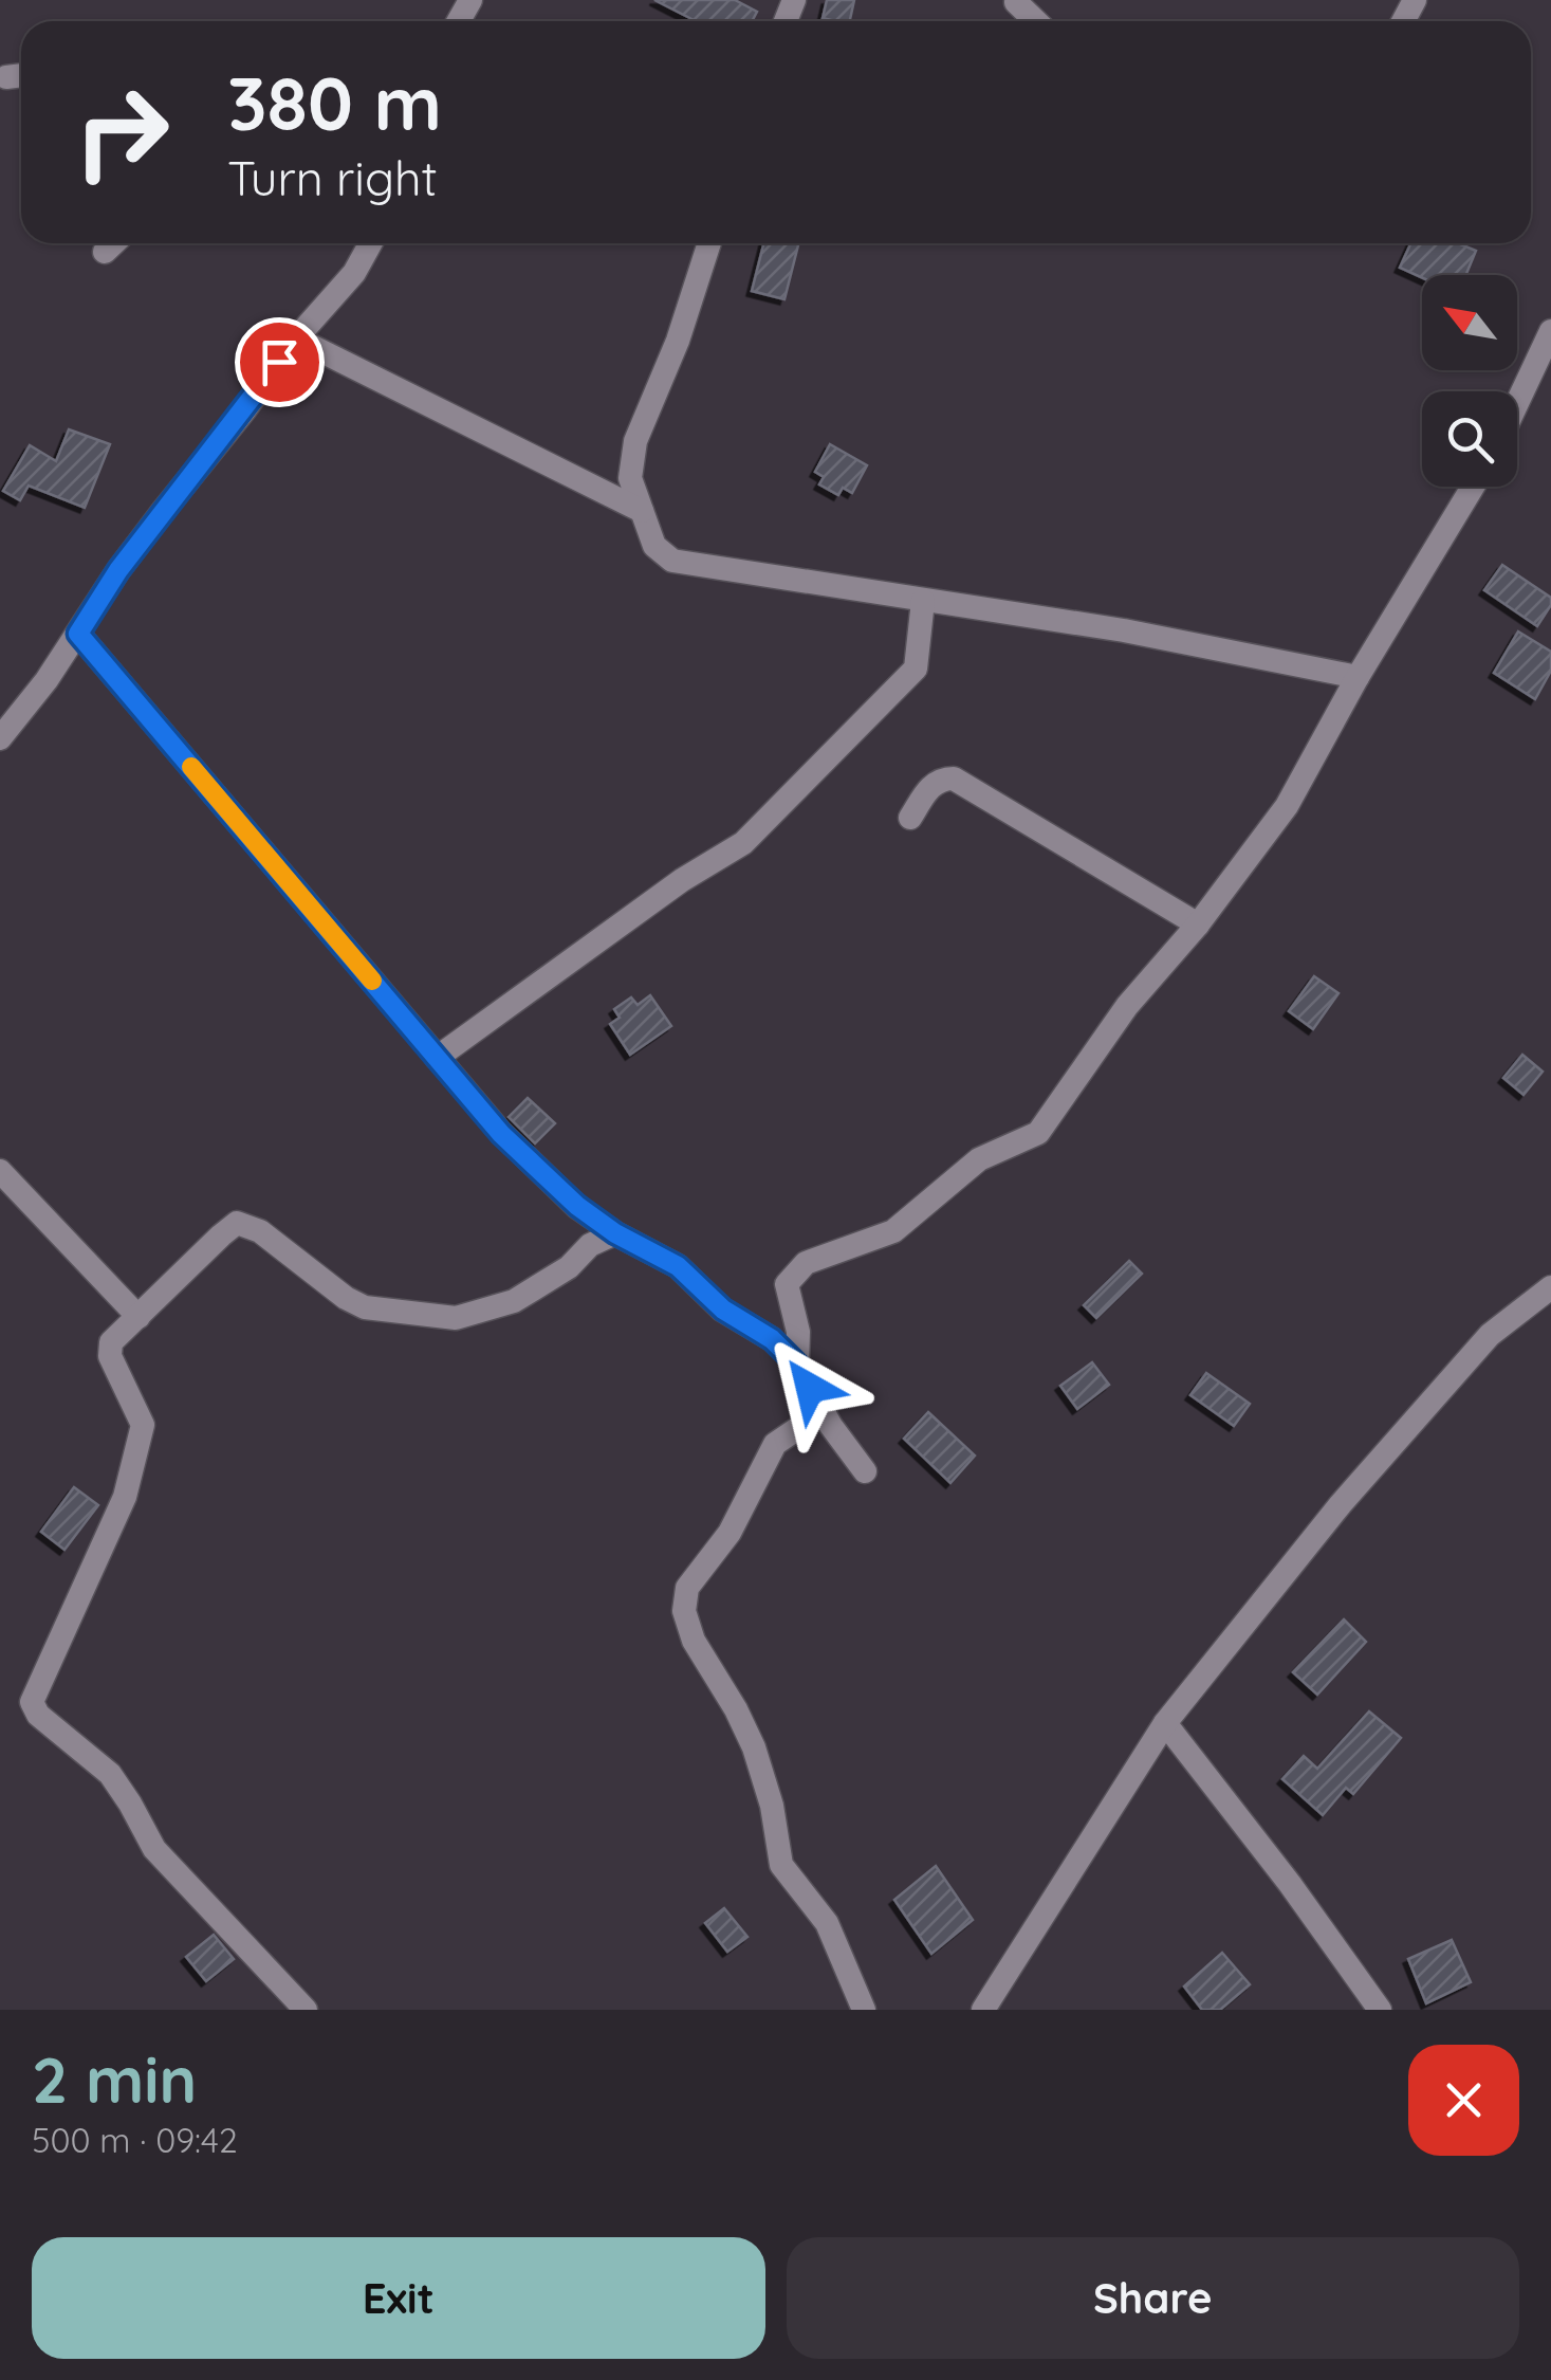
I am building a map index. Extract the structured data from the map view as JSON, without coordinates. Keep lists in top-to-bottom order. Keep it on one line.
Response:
{"north":"top left","page":{"turn":["380 m","Turn right"],"heading":["2 min","500 m · 09:42"],"buttons":["Exit","Share"]}}
